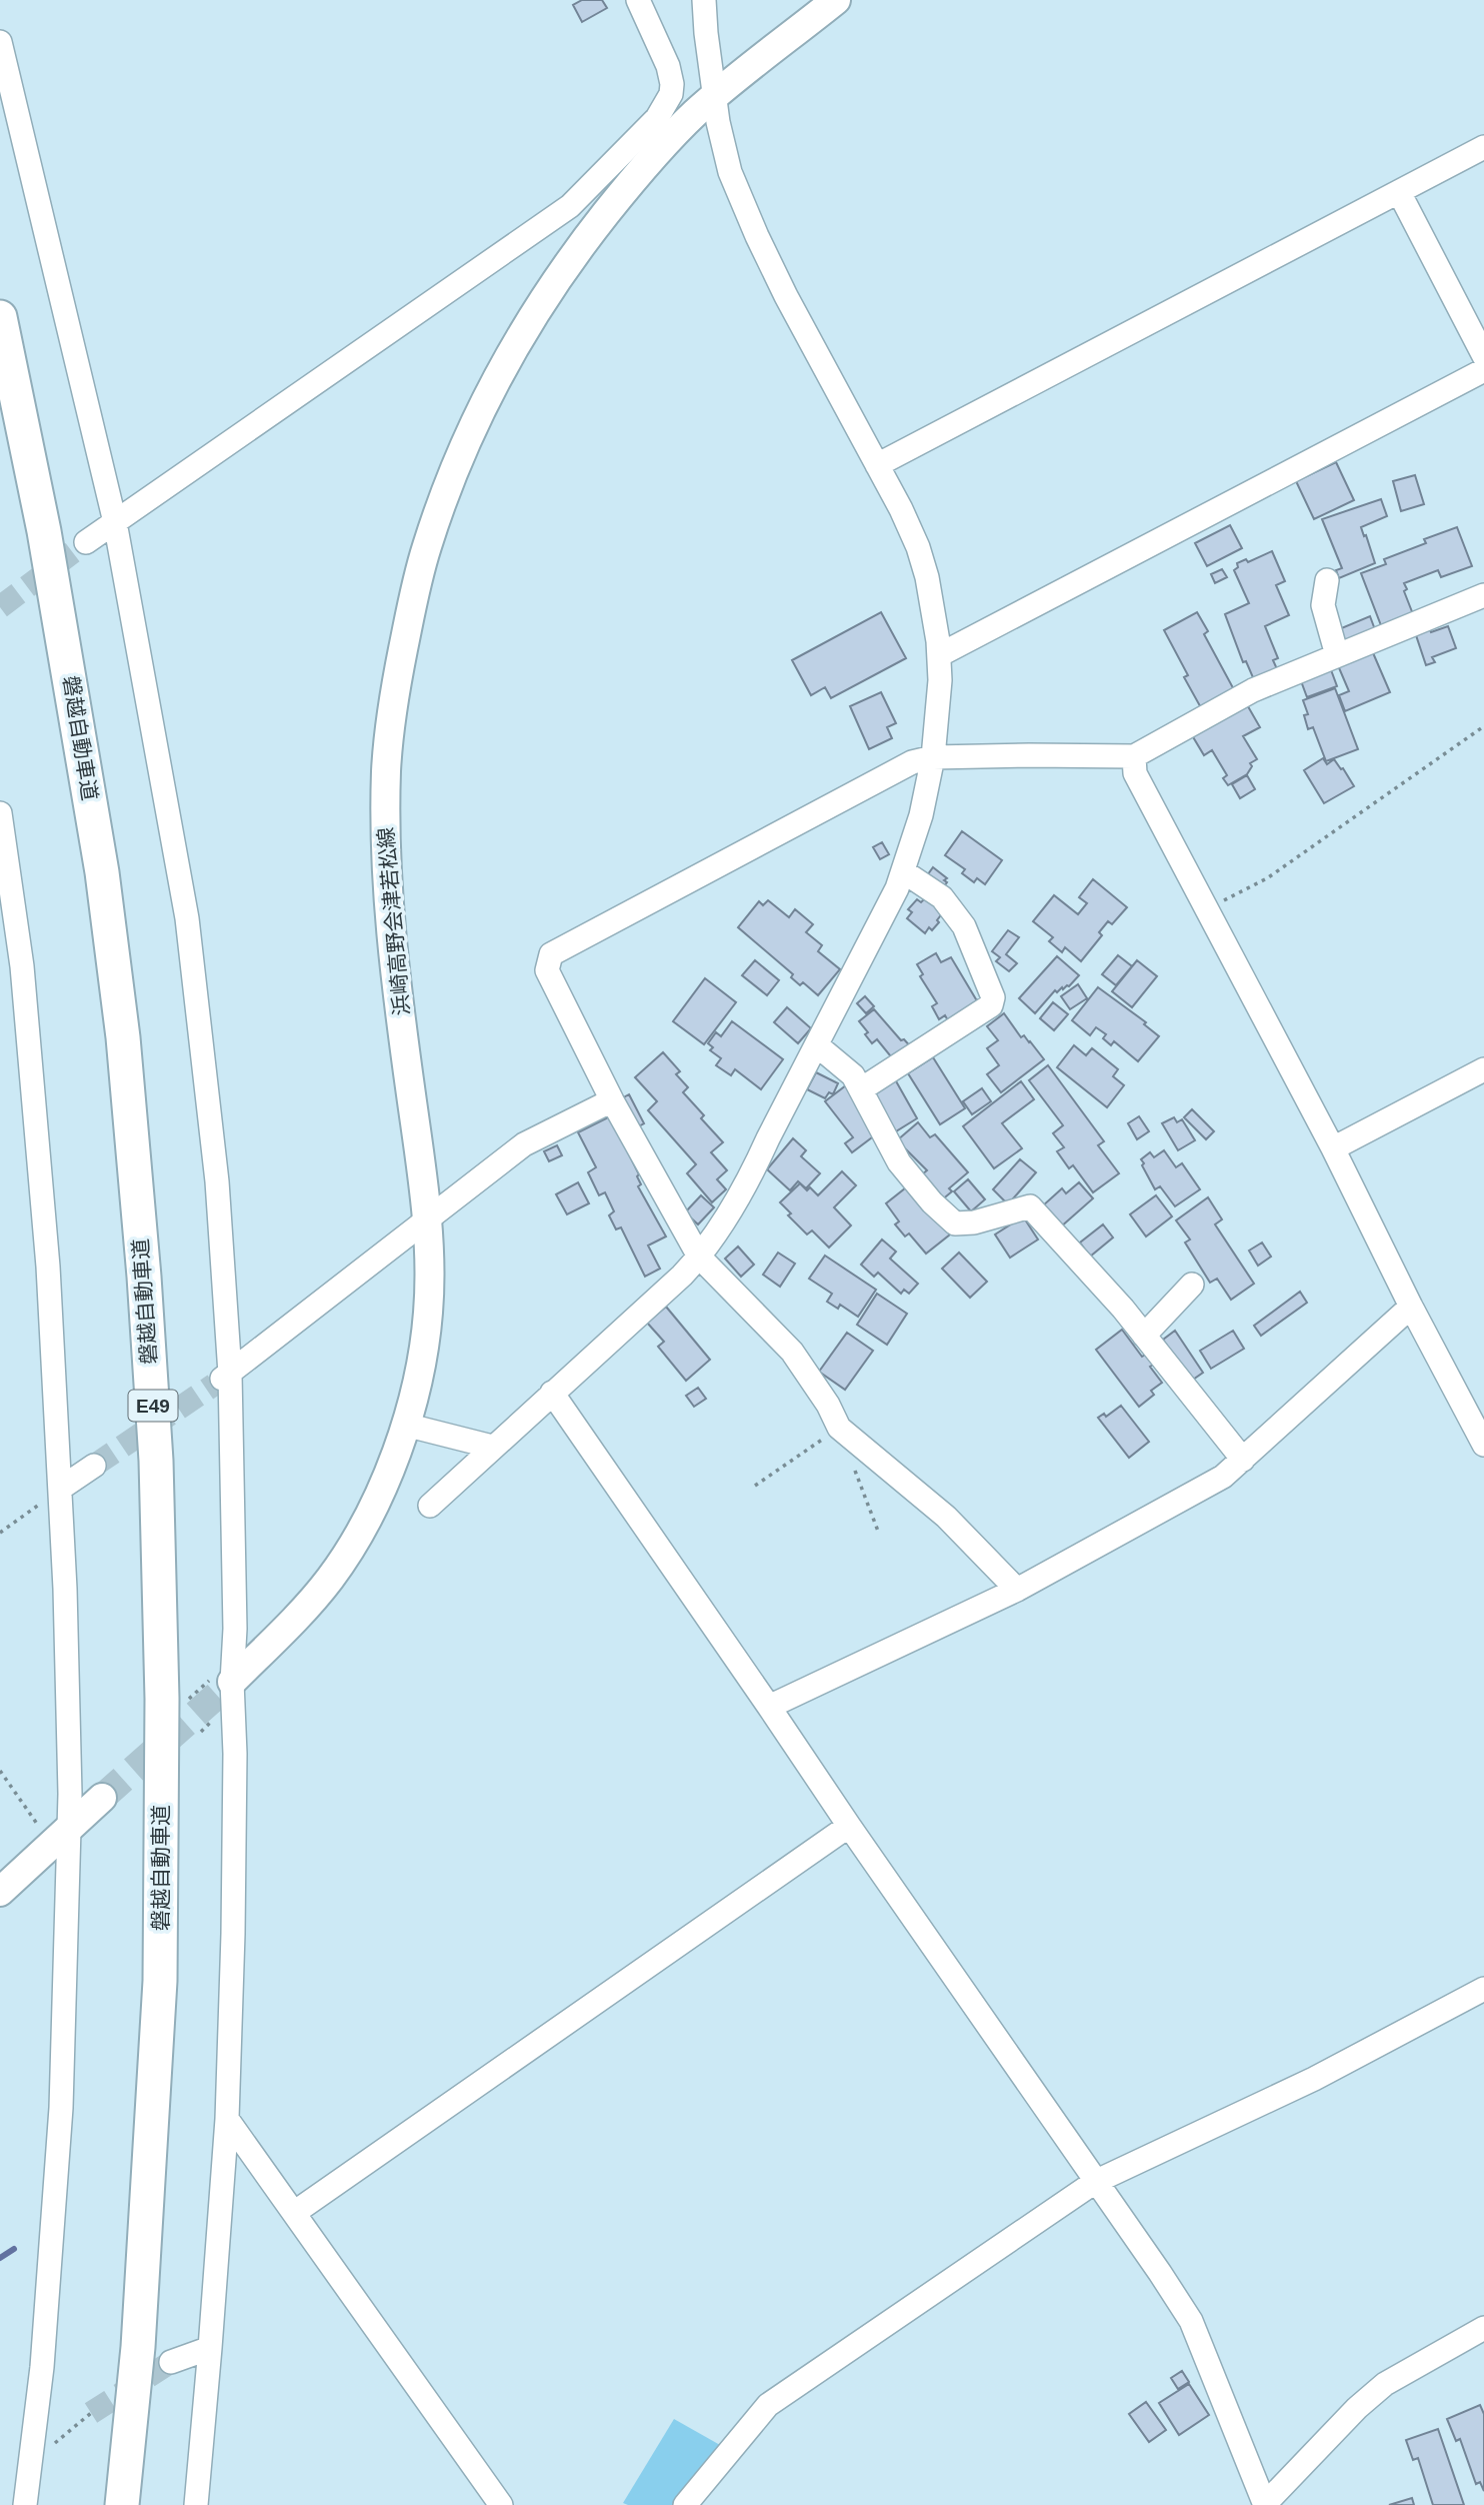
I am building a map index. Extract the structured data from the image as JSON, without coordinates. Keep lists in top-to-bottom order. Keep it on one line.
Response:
{"streets":{"highway":["磐越自動車道","E49"],"main road":["浜崎高野会津若松線"]}}
